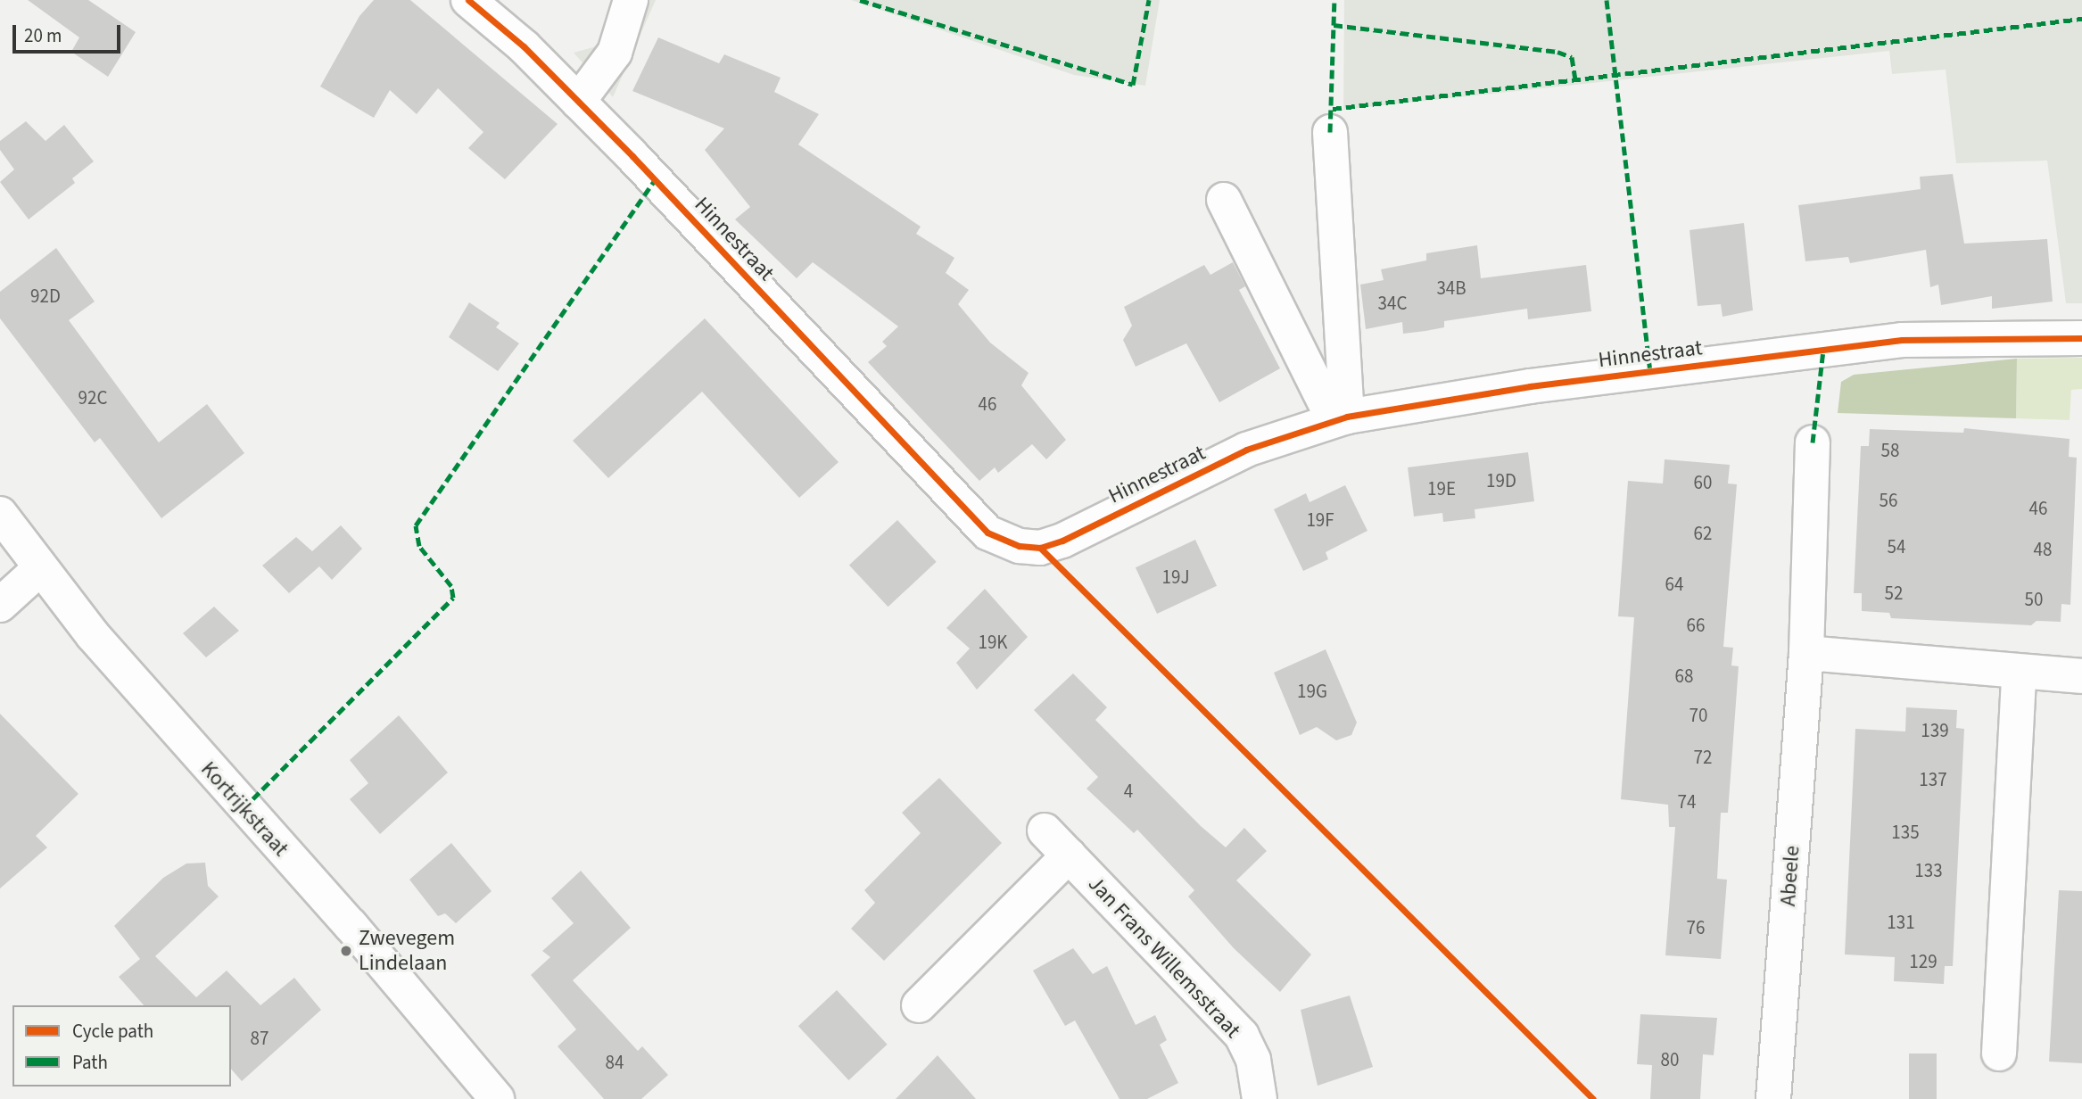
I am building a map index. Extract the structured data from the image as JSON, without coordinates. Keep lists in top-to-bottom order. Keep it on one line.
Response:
{"streets":{"street":["Hinnestraat","Kortrijkstraat","Abeele","Jan Frans Willemsstraat"]},"places":["Zwevegem Lindelaan"],"house_numbers":["34B","92D","34C","92C","46","58","19D","60","19E","56","46","19F","62","54","48","19J","64","52","50","66","19K","68","19G","70","139","72","137","4","74","135","133","131","76","129","87","80","84"],"legend":["Cycle path","Path"],"scale_bar":"20 m"}
